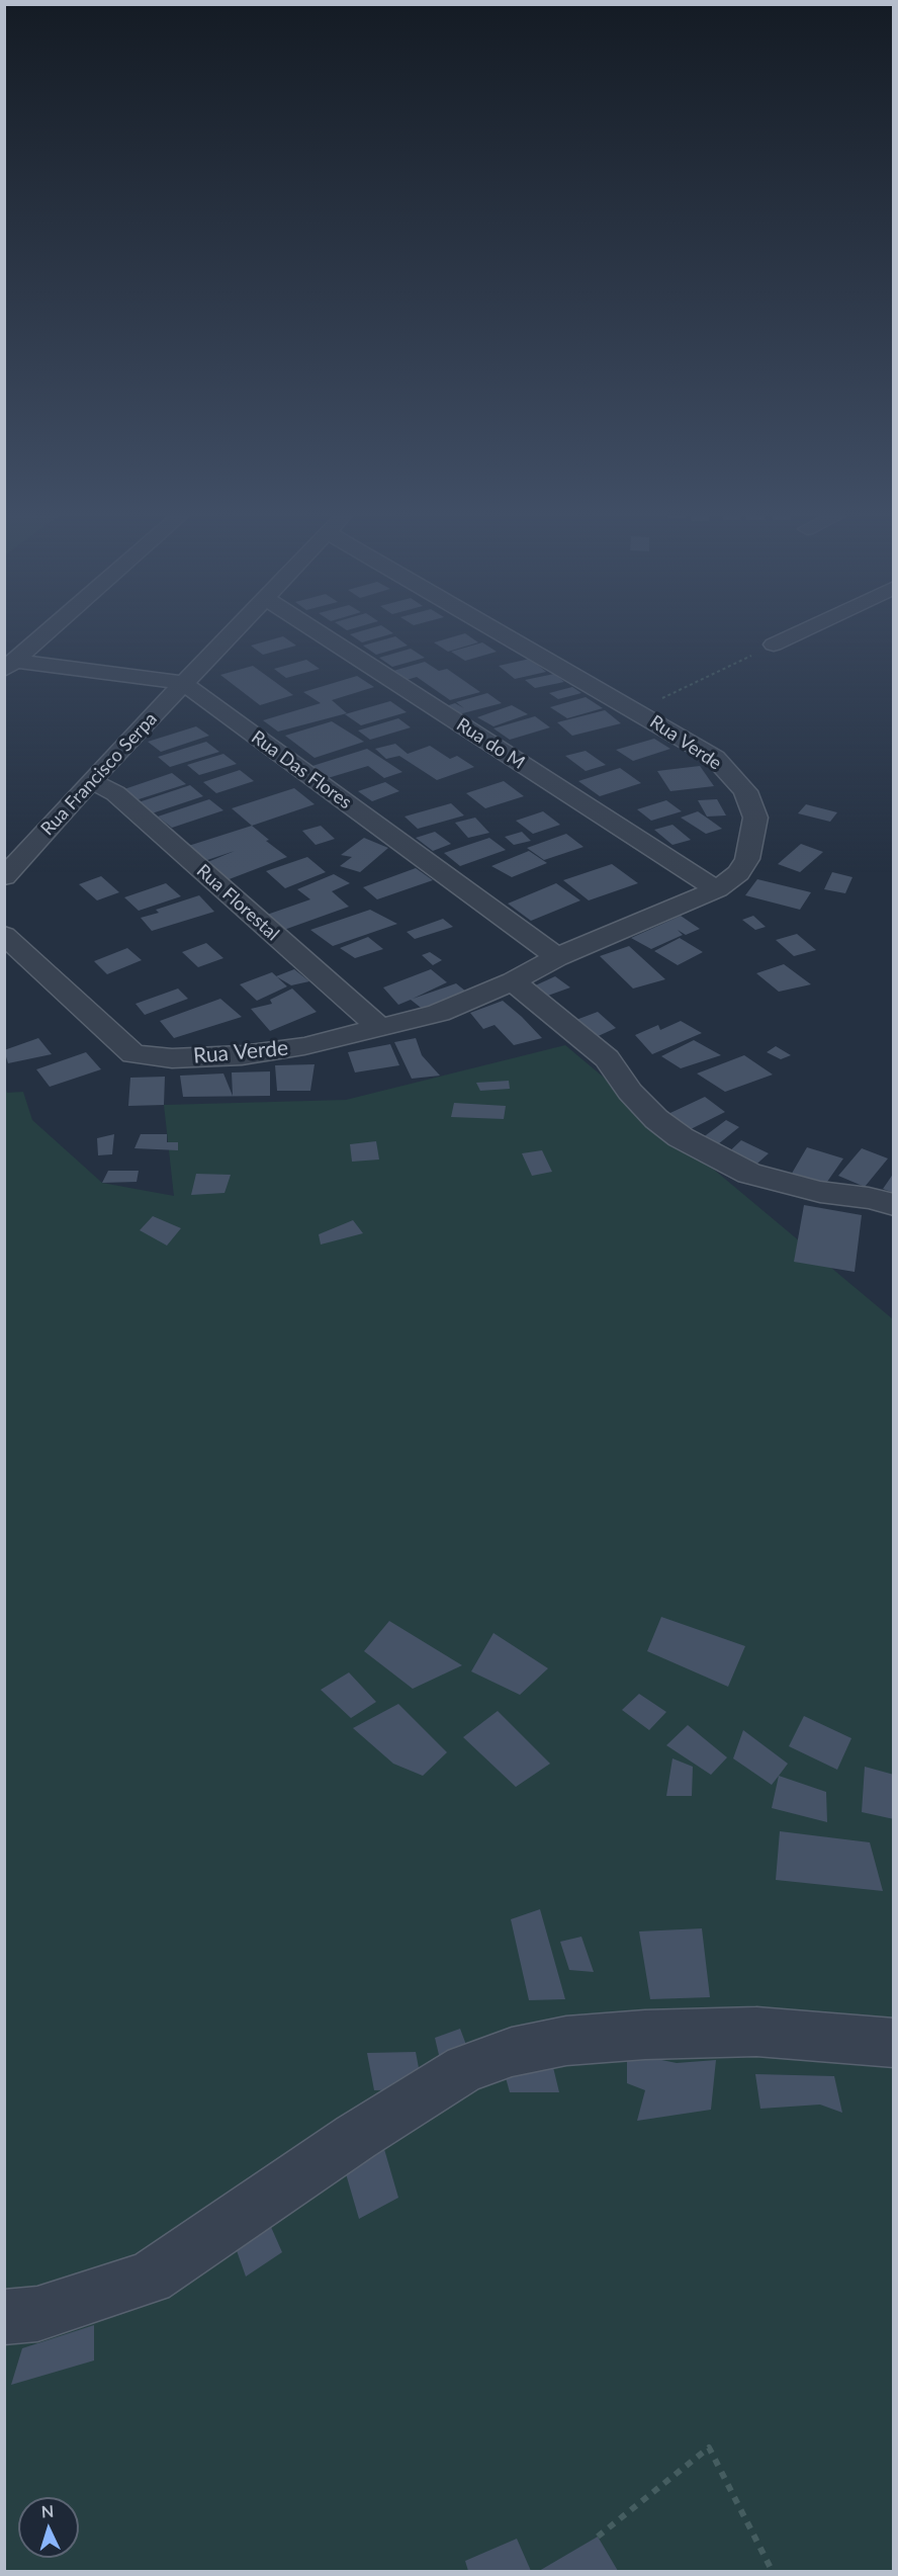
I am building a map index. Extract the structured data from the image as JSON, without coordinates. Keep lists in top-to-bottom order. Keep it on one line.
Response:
{"streets":{"street":["Rua Verde","Rua do M","Rua Das Flores","Rua Francisco Serpa","Rua Florestal"]},"crossings":[["Rua Verde","Rua do M"],["Rua Verde","Rua Das Flores"],["Rua Verde","Rua Florestal"],["Rua Das Flores","Rua Francisco Serpa"],["Rua Francisco Serpa","Rua Florestal"]],"north":"top"}
